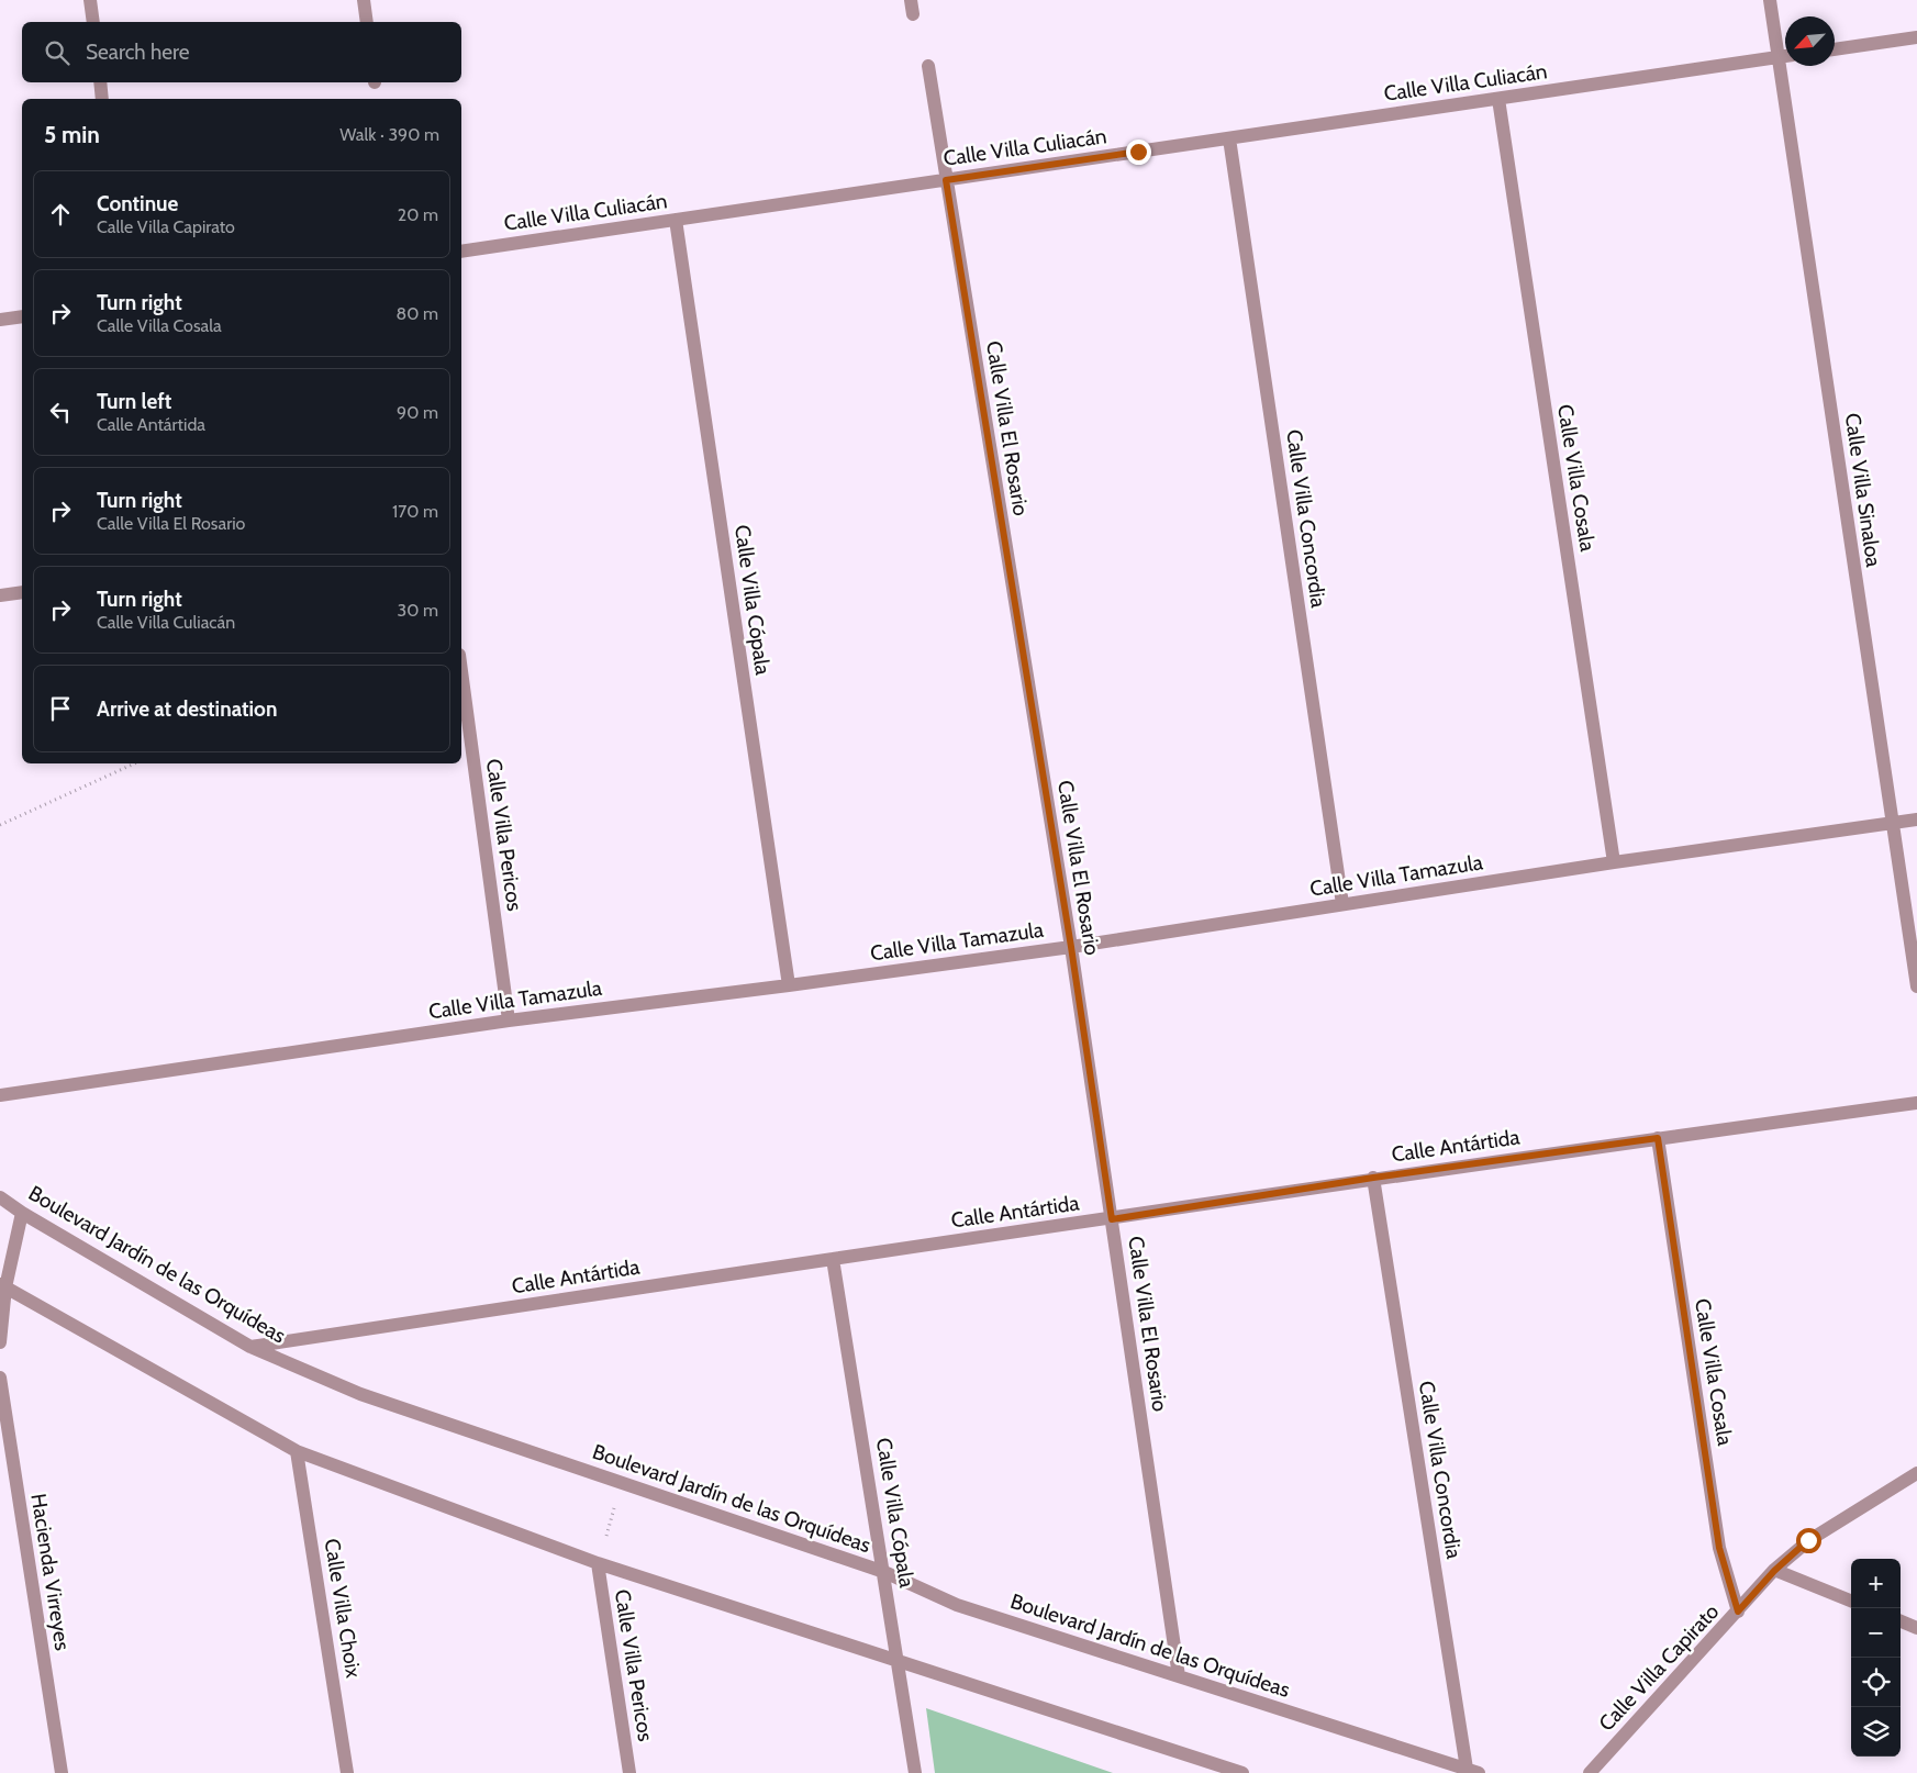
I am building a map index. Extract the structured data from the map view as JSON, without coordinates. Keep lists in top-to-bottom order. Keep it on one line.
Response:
{"streets":{"street":["Calle Villa Culiacán","Calle Villa El Rosario","Calle Villa Cosala","Calle Villa Sinaloa","Calle Villa Concordia","Calle Villa Cópala","Calle Villa Pericos","Calle Villa Tamazula","Calle Antártida","Boulevard Jardín de las Orquídeas","Hacienda Virreyes","Calle Villa Choix","Calle Villa Capirato"]},"crossings":[["Calle Villa Culiacán","Calle Villa El Rosario"],["Calle Villa Culiacán","Calle Villa Cosala"],["Calle Villa Culiacán","Calle Villa Sinaloa"],["Calle Villa Culiacán","Calle Villa Concordia"],["Calle Villa Culiacán","Calle Villa Cópala"],["Calle Villa El Rosario","Calle Villa Tamazula"],["Calle Villa El Rosario","Calle Antártida"],["Calle Villa El Rosario","Boulevard Jardín de las Orquídeas"],["Calle Villa Cosala","Calle Villa Tamazula"],["Calle Villa Cosala","Calle Antártida"],["Calle Villa Cosala","Calle Villa Capirato"],["Calle Villa Sinaloa","Calle Villa Tamazula"],["Calle Villa Concordia","Calle Villa Tamazula"],["Calle Villa Concordia","Calle Antártida"],["Calle Villa Concordia","Boulevard Jardín de las Orquídeas"],["Calle Villa Cópala","Calle Villa Tamazula"],["Calle Villa Cópala","Calle Antártida"],["Calle Villa Cópala","Boulevard Jardín de las Orquídeas"],["Calle Villa Pericos","Calle Villa Tamazula"],["Calle Antártida","Boulevard Jardín de las Orquídeas"]],"north":"bottom left","page":{"search":"Search here","heading":["5 min","Walk · 390 m"],"list":[["Continue","Calle Villa Capirato","20 m"],["Turn right","Calle Villa Cosala","80 m"],["Turn left","Calle Antártida","90 m"],["Turn right","Calle Villa El Rosario","170 m"],["Turn right","Calle Villa Culiacán","30 m"],"Arrive at destination"],"map_buttons":["+","−"]}}
